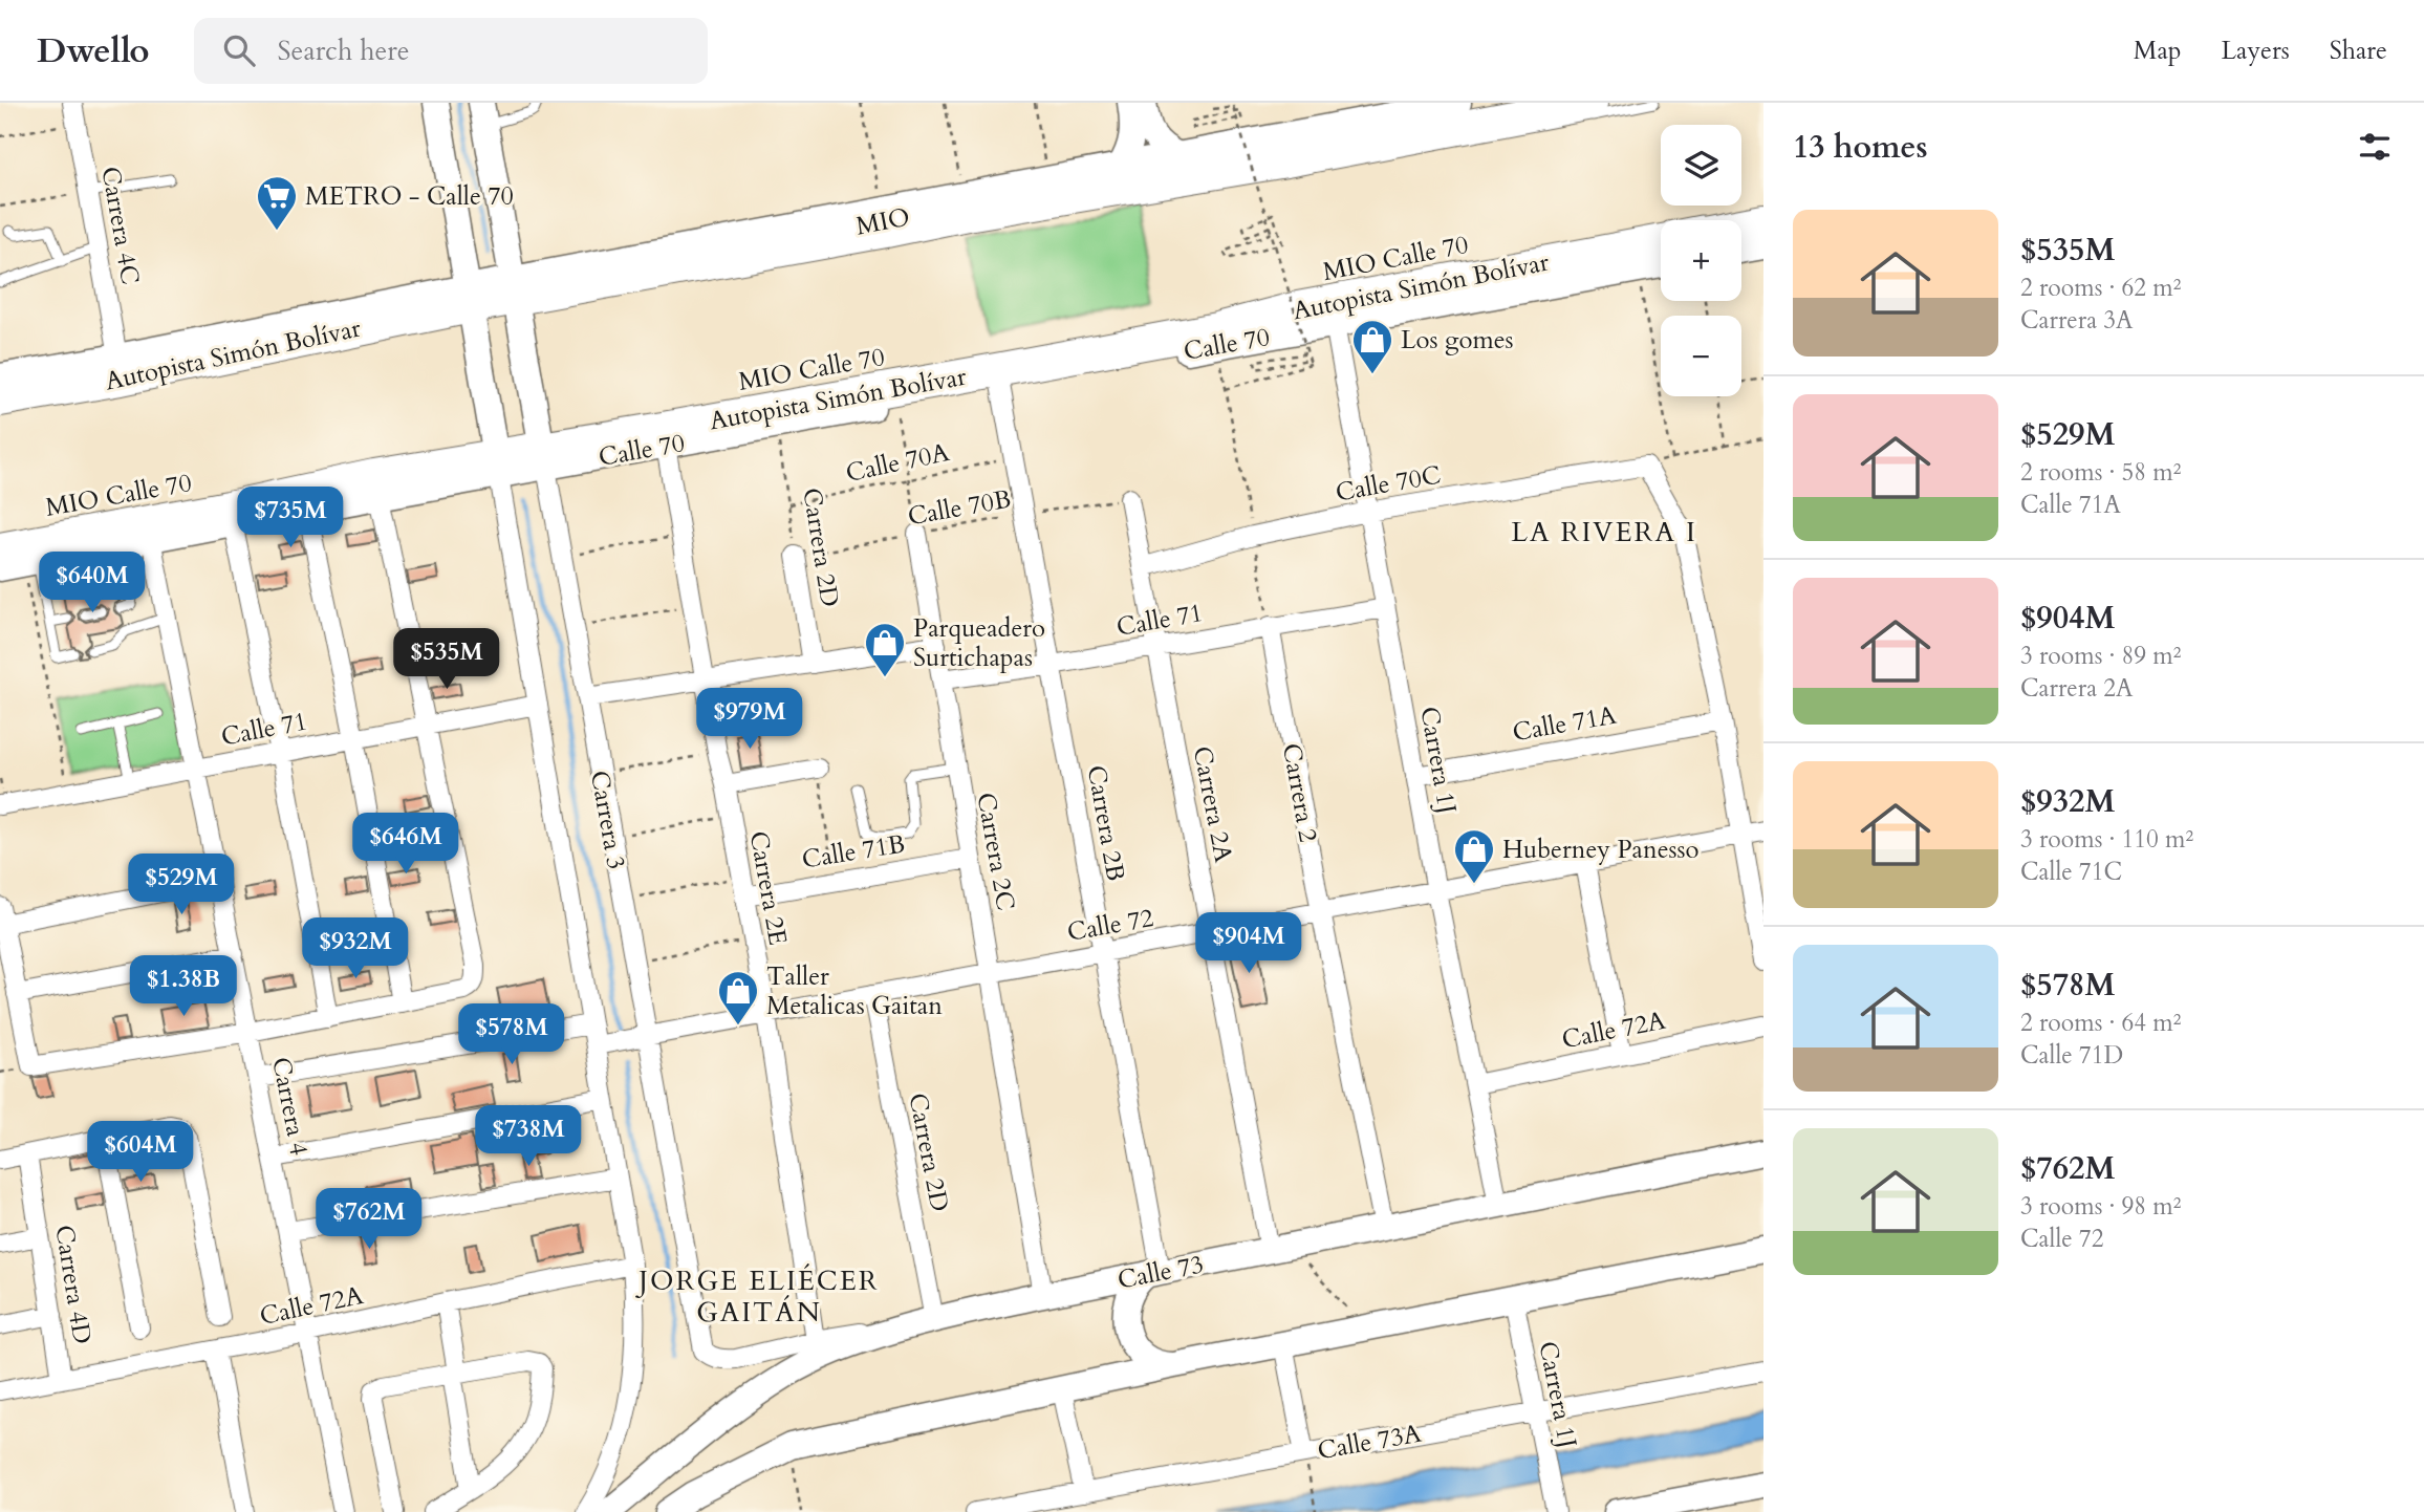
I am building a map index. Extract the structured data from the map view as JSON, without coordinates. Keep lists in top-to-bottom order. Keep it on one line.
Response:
{"streets":{"highway":["Autopista Simón Bolívar"],"street":["Carrera 4C","Calle 70","Calle 70C","Carrera 2D","Calle 71","Calle 71A","Carrera 1J","Carrera 2","Carrera 2A","Carrera 3","Carrera 2B","Calle 71B","Carrera 2C","Carrera 2E","Calle 72","Calle 72A","Carrera 4","Calle 73","Carrera 4D","Calle 73A"],"lane":["MIO","MIO Calle 70"],"path":["Calle 70A","Calle 70B"]},"crossings":[["MIO","Autopista Simón Bolívar"],["MIO Calle 70","Autopista Simón Bolívar"],["MIO Calle 70","Carrera 3"],["Autopista Simón Bolívar","Calle 70"],["Autopista Simón Bolívar","Carrera 3"],["Calle 70","Carrera 1J"],["Calle 70","Carrera 3"],["Calle 70","Carrera 2B"],["Calle 70","Carrera 2E"],["Calle 70A","Carrera 2D"],["Calle 70A","Carrera 2B"],["Calle 70C","Carrera 1J"],["Calle 70C","Carrera 2A"],["Calle 70B","Carrera 2D"],["Calle 70B","Carrera 2A"],["Calle 70B","Carrera 2B"],["Calle 70B","Carrera 2C"],["Carrera 2D","Calle 72"],["Carrera 2D","Calle 73"],["Calle 71","Carrera 1J"],["Calle 71","Carrera 2"],["Calle 71","Carrera 2A"],["Calle 71","Carrera 3"],["Calle 71","Carrera 2B"],["Calle 71","Carrera 2C"],["Calle 71","Carrera 4"],["Calle 71A","Carrera 1J"],["Carrera 1J","Calle 72"],["Carrera 1J","Calle 72A"],["Carrera 1J","Calle 73"],["Carrera 1J","Calle 73A"],["Carrera 2","Calle 72"],["Carrera 2","Calle 73"],["Carrera 2A","Calle 72"],["Carrera 2A","Calle 73"],["Carrera 3","Carrera 2E"],["Carrera 3","Calle 72"],["Carrera 3","Calle 72A"],["Carrera 3","Calle 73"],["Carrera 2B","Calle 72"],["Carrera 2B","Calle 73"],["Calle 71B","Carrera 2C"],["Calle 71B","Carrera 2E"],["Carrera 2C","Calle 72"],["Carrera 2C","Calle 73"],["Carrera 2E","Calle 72"],["Calle 72A","Carrera 4"],["Calle 72A","Carrera 4D"]],"districts":["LA RIVERA I","JORGE ELIÉCER GAITÁN"],"places":{"supermarket":["METRO - Calle 70"],"shop":["Los gomes","Parqueadero Surtichapas","Huberney Panesso","Taller Metalicas Gaitan"]},"page":{"header":"Dwello","search":"Search here","nav":["Map","Layers","Share"],"heading":"13 homes","map_buttons":["+","−"],"list":[{"name":"$535M","note":"2 rooms · 62 m² · Carrera 3A"},{"name":"$529M","note":"2 rooms · 58 m² · Calle 71A"},{"name":"$904M","note":"3 rooms · 89 m² · Carrera 2A"},{"name":"$932M","note":"3 rooms · 110 m² · Calle 71C"},{"name":"$578M","note":"2 rooms · 64 m² · Calle 71D"},{"name":"$762M","note":"3 rooms · 98 m² · Calle 72"}],"price":["$735M","$640M","$535M","$979M","$646M","$529M","$904M","$932M","$1.38B","$578M","$738M","$604M","$762M"]}}
